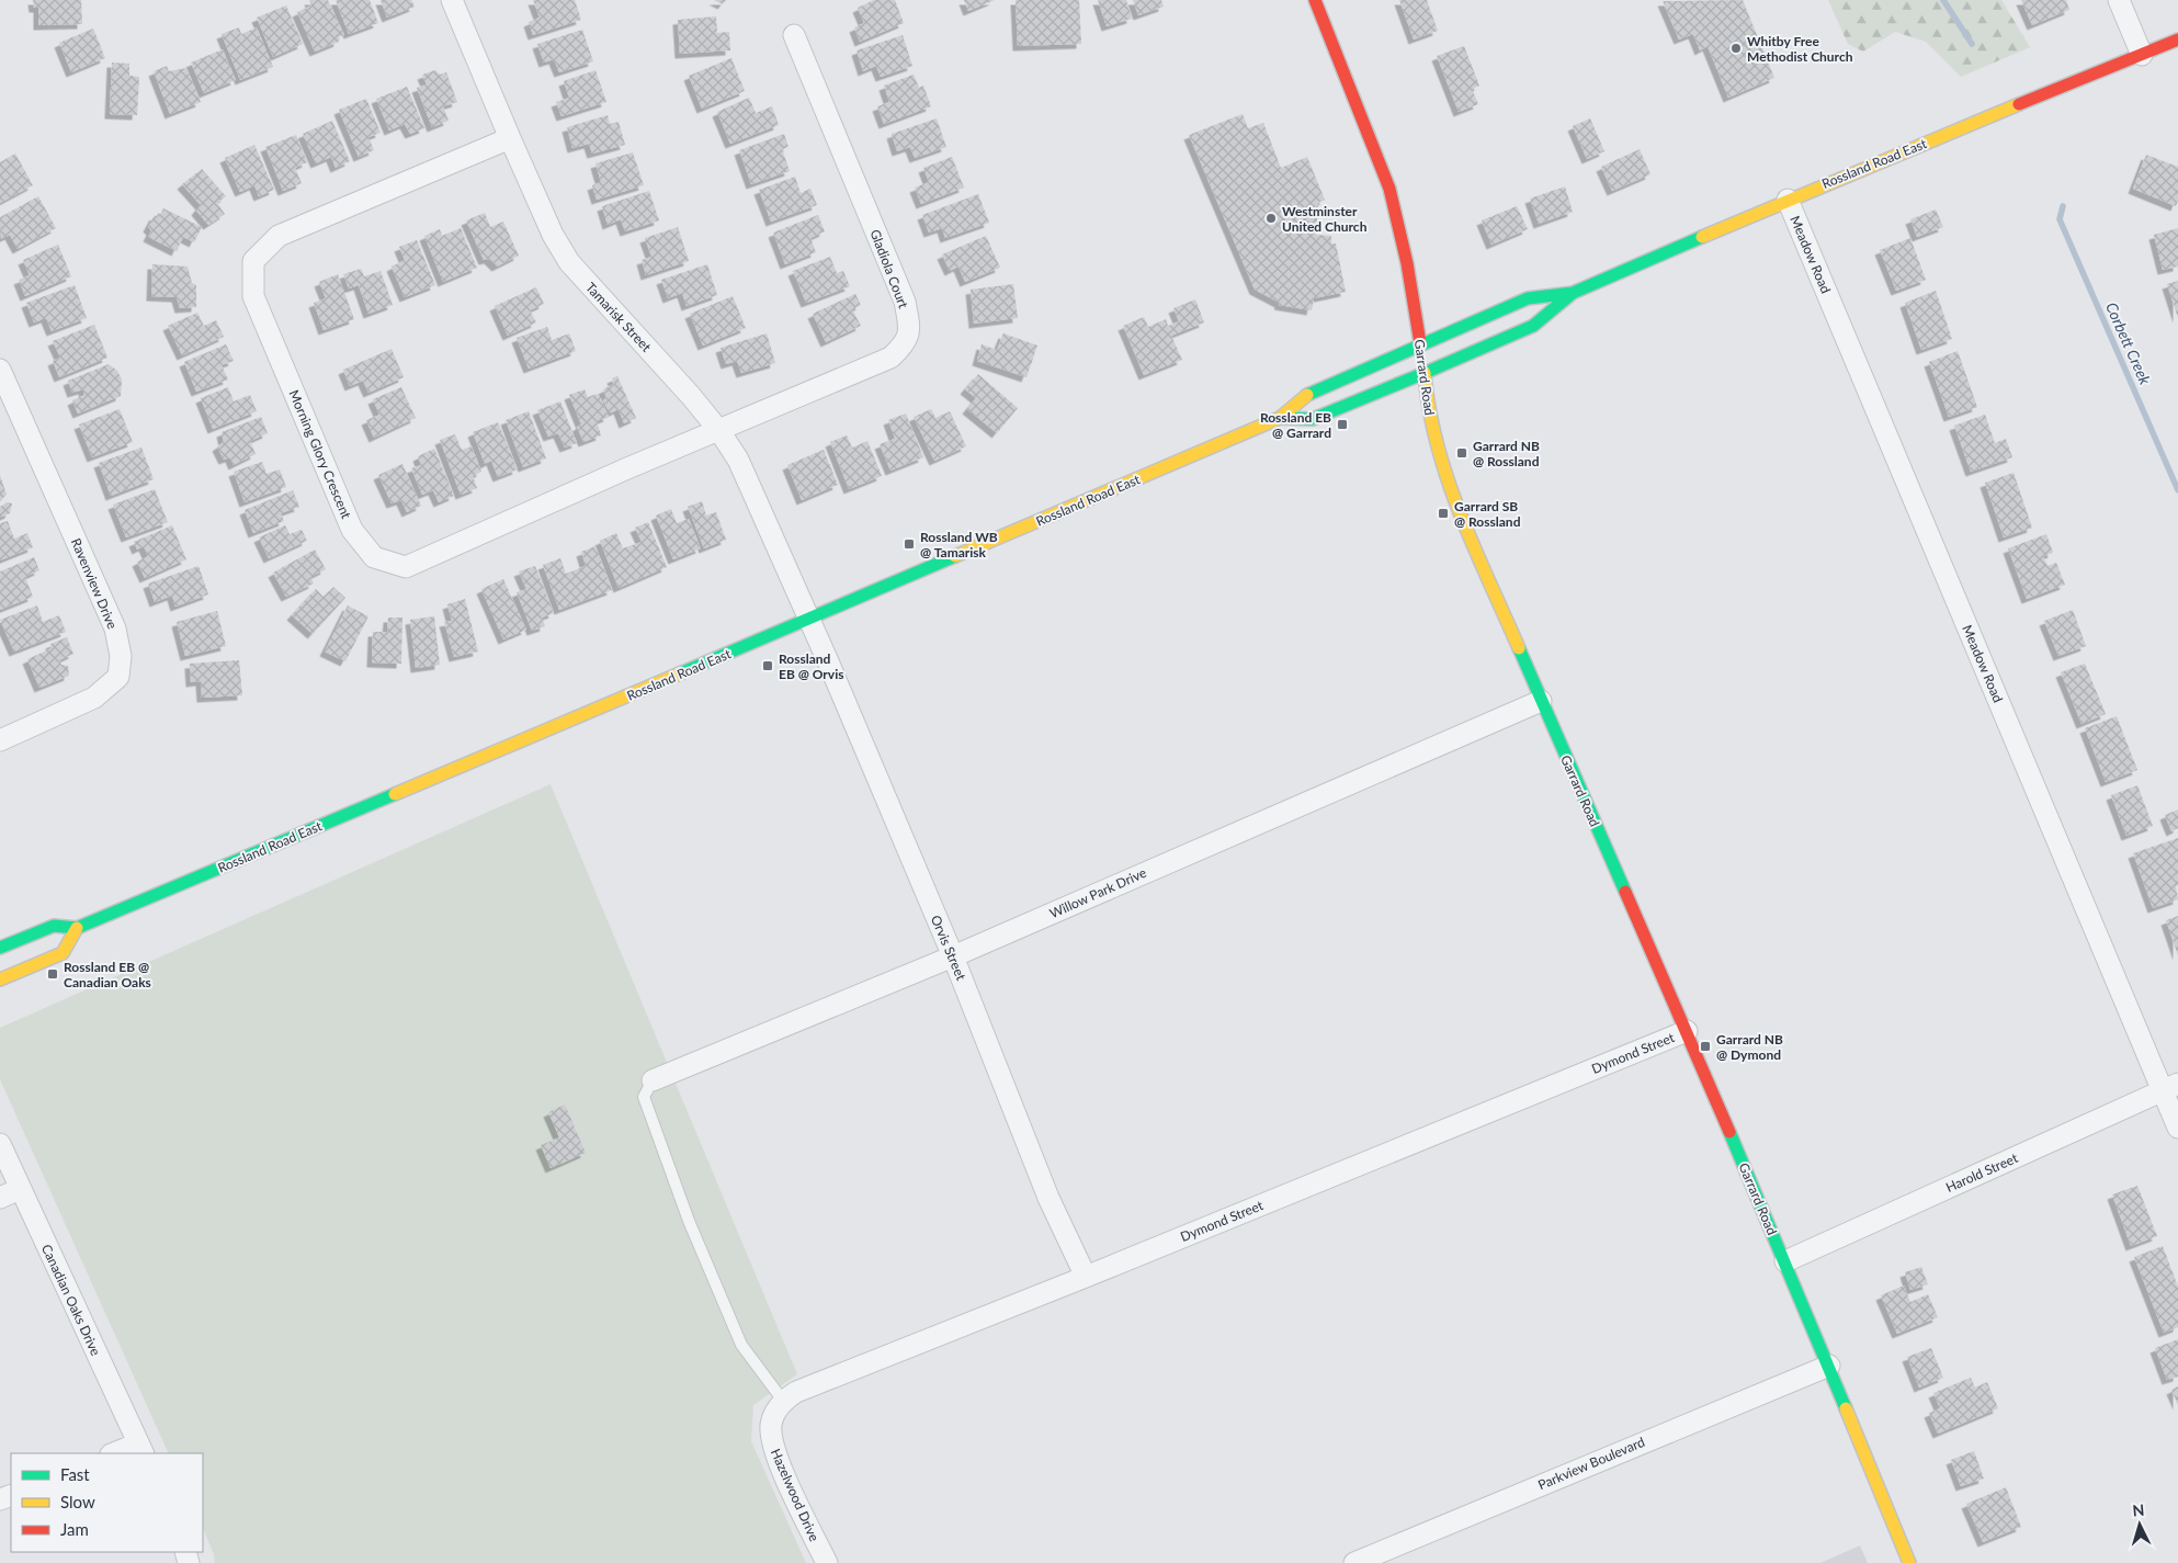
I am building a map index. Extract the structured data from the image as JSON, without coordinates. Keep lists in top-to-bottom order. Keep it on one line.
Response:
{"streets":{"main road":["Rossland Road East","Garrard Road"],"street":["Meadow Road","Gladiola Court","Tamarisk Street","Morning Glory Crescent","Ravenview Drive","Willow Park Drive","Orvis Street","Dymond Street","Harold Street","Canadian Oaks Drive","Parkview Boulevard","Hazelwood Drive"]},"crossings":[["Rossland Road East","Meadow Road"],["Rossland Road East","Tamarisk Street"],["Rossland Road East","Garrard Road"],["Rossland Road East","Orvis Street"],["Meadow Road","Harold Street"],["Gladiola Court","Tamarisk Street"],["Gladiola Court","Morning Glory Crescent"],["Tamarisk Street","Morning Glory Crescent"],["Tamarisk Street","Orvis Street"],["Garrard Road","Willow Park Drive"],["Garrard Road","Dymond Street"],["Garrard Road","Harold Street"],["Garrard Road","Parkview Boulevard"],["Willow Park Drive","Orvis Street"],["Orvis Street","Dymond Street"],["Dymond Street","Hazelwood Drive"]],"water":["Corbett Creek"],"places":{"other":["Whitby Free Methodist Church","Westminster United Church"],"transit":["Rossland EB @ Garrard","Garrard NB @ Rossland","Garrard SB @ Rossland","Rossland WB @ Tamarisk","Rossland EB @ Orvis","Rossland EB @ Canadian Oaks","Garrard NB @ Dymond"]},"legend":["Fast","Slow","Jam"],"north":"top"}
